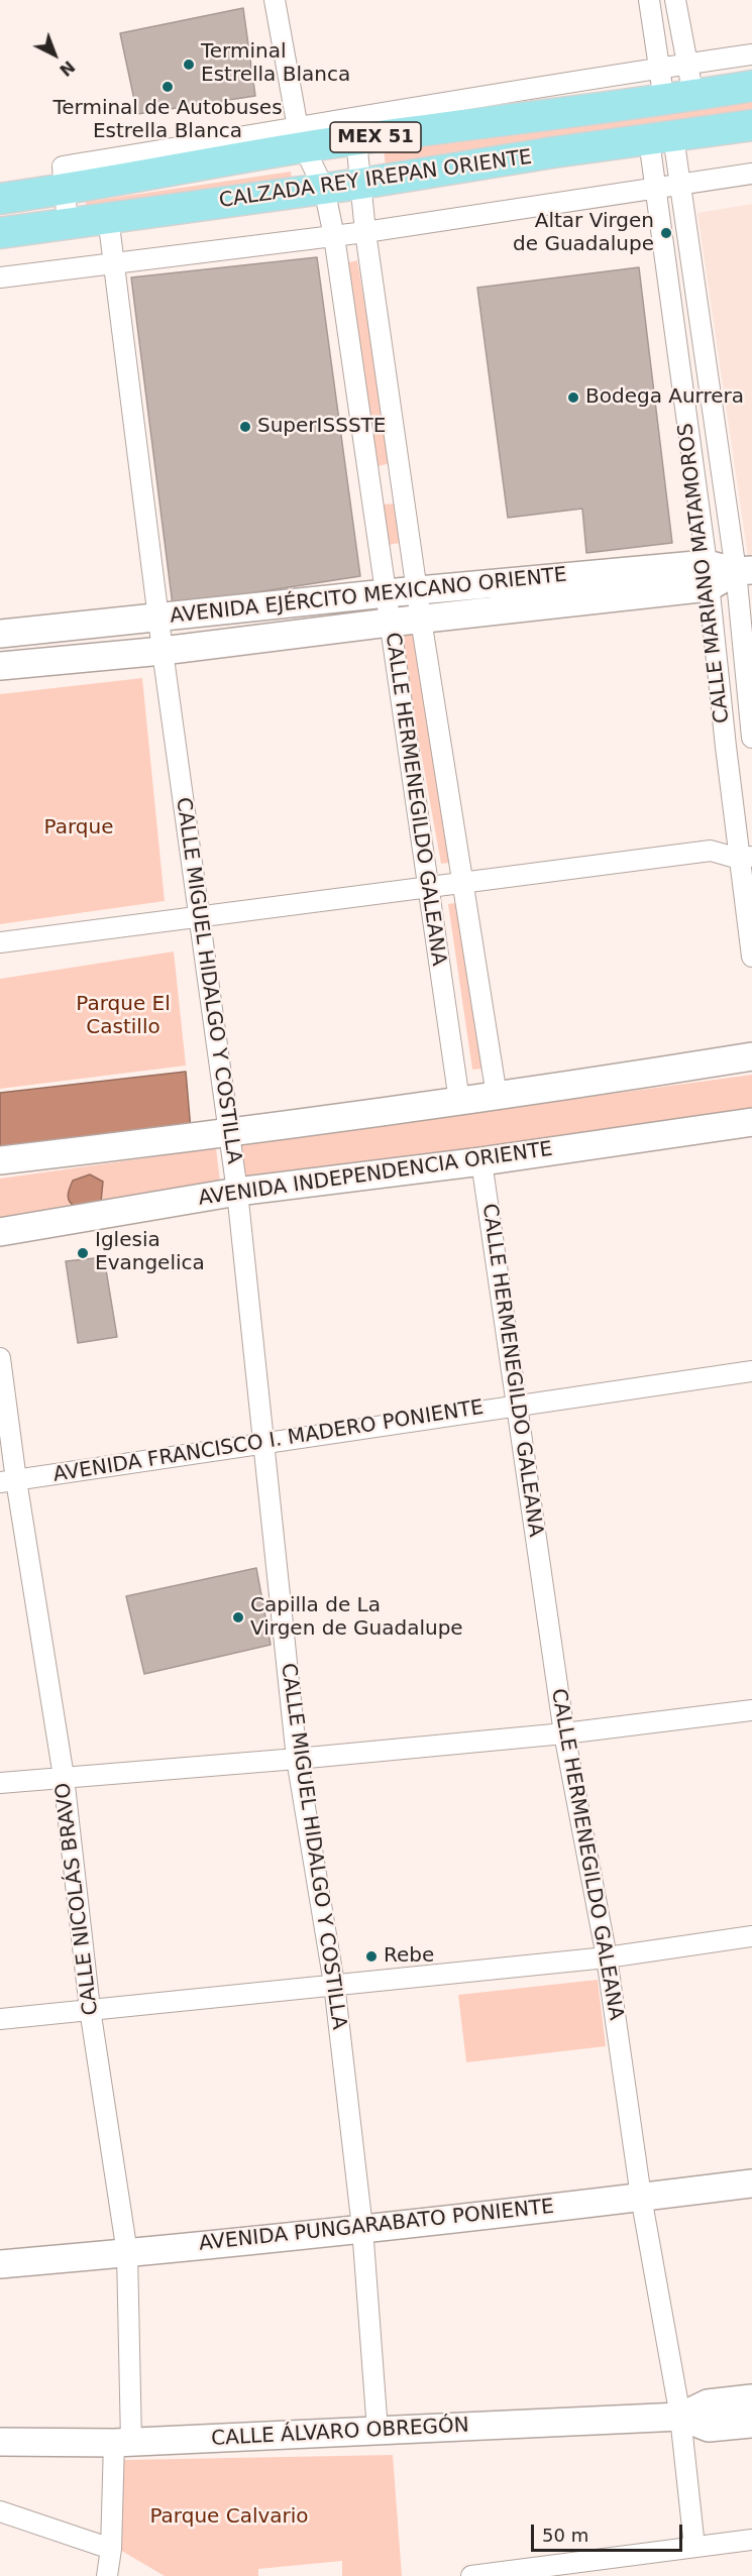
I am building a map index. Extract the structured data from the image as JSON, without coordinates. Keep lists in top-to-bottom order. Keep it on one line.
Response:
{"streets":{"main road":["MEX 51","CALZADA REY IREPAN ORIENTE"],"street":["CALLE MARIANO MATAMOROS","AVENIDA EJÉRCITO MEXICANO ORIENTE","CALLE HERMENEGILDO GALEANA","CALLE MIGUEL HIDALGO Y COSTILLA","AVENIDA INDEPENDENCIA ORIENTE","AVENIDA FRANCISCO I. MADERO PONIENTE","CALLE NICOLÁS BRAVO","AVENIDA PUNGARABATO PONIENTE","CALLE ÁLVARO OBREGÓN"]},"crossings":[["CALZADA REY IREPAN ORIENTE","CALLE MARIANO MATAMOROS"],["CALZADA REY IREPAN ORIENTE","CALLE HERMENEGILDO GALEANA"],["CALZADA REY IREPAN ORIENTE","CALLE MIGUEL HIDALGO Y COSTILLA"],["CALLE MARIANO MATAMOROS","AVENIDA EJÉRCITO MEXICANO ORIENTE"],["AVENIDA EJÉRCITO MEXICANO ORIENTE","CALLE HERMENEGILDO GALEANA"],["AVENIDA EJÉRCITO MEXICANO ORIENTE","CALLE MIGUEL HIDALGO Y COSTILLA"],["CALLE HERMENEGILDO GALEANA","AVENIDA INDEPENDENCIA ORIENTE"],["CALLE HERMENEGILDO GALEANA","AVENIDA FRANCISCO I. MADERO PONIENTE"],["CALLE HERMENEGILDO GALEANA","AVENIDA PUNGARABATO PONIENTE"],["CALLE HERMENEGILDO GALEANA","CALLE ÁLVARO OBREGÓN"],["CALLE MIGUEL HIDALGO Y COSTILLA","AVENIDA INDEPENDENCIA ORIENTE"],["CALLE MIGUEL HIDALGO Y COSTILLA","AVENIDA FRANCISCO I. MADERO PONIENTE"],["CALLE MIGUEL HIDALGO Y COSTILLA","AVENIDA PUNGARABATO PONIENTE"],["CALLE MIGUEL HIDALGO Y COSTILLA","CALLE ÁLVARO OBREGÓN"],["AVENIDA FRANCISCO I. MADERO PONIENTE","CALLE NICOLÁS BRAVO"],["CALLE NICOLÁS BRAVO","AVENIDA PUNGARABATO PONIENTE"],["CALLE NICOLÁS BRAVO","CALLE ÁLVARO OBREGÓN"]],"parks":["Parque","Parque El Castillo","Parque Calvario"],"places":["Terminal Estrella Blanca","Terminal de Autobuses Estrella Blanca","Altar Virgen de Guadalupe","Bodega Aurrera","SuperISSSTE","Iglesia Evangelica","Capilla de La Virgen de Guadalupe","Rebe"],"scale_bar":"50 m","north":"bottom right"}
